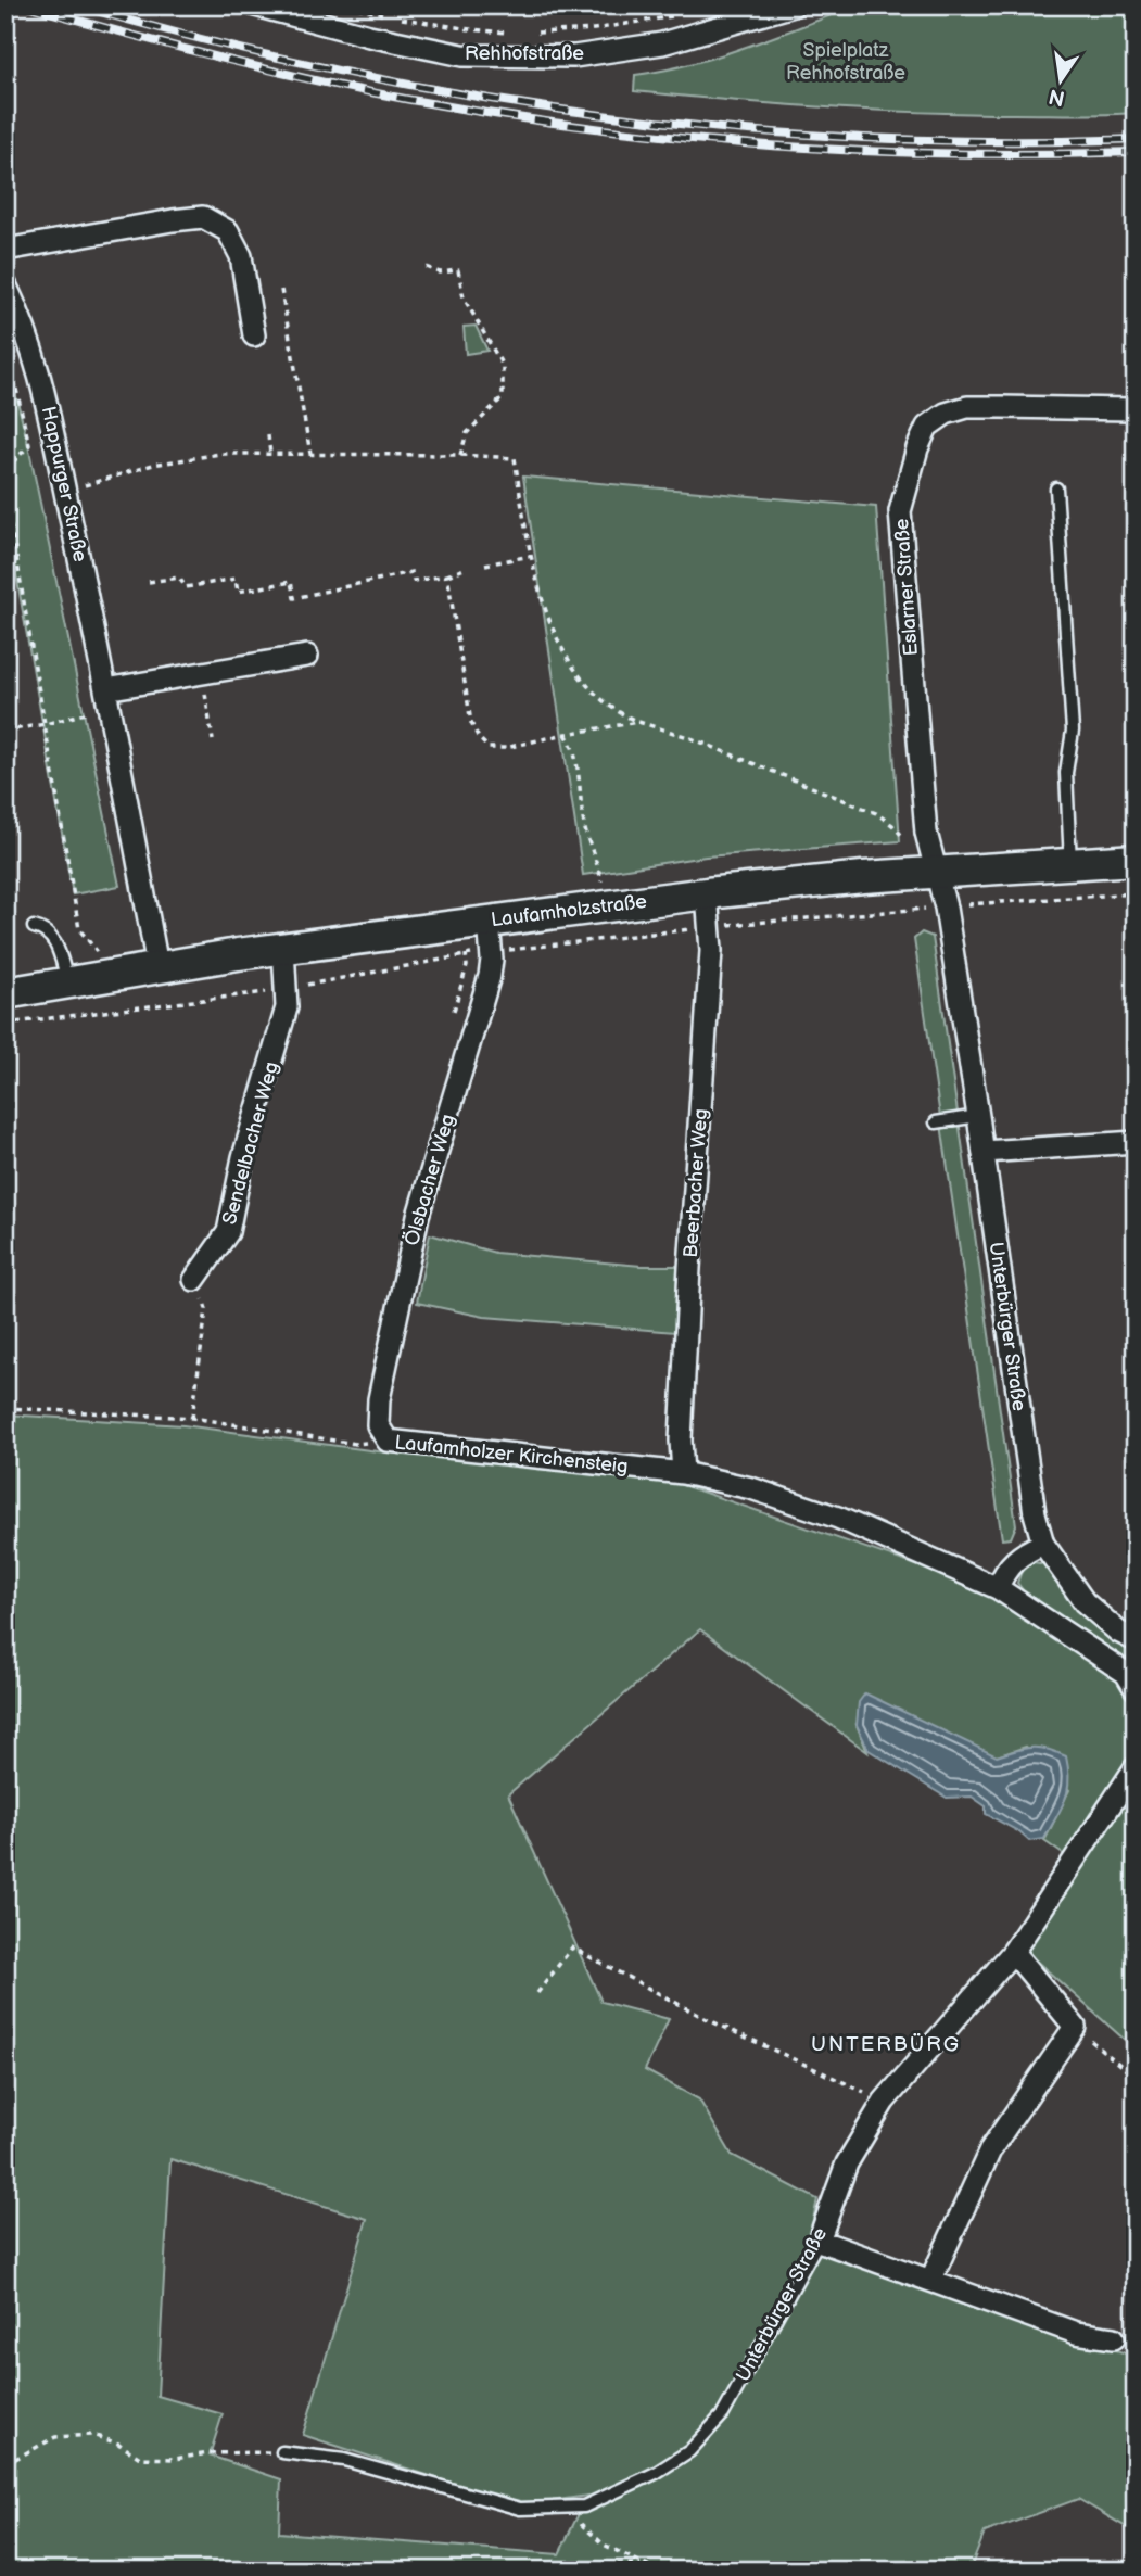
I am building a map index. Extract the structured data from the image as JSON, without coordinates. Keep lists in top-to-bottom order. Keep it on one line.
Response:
{"streets":{"main road":["Laufamholzstraße"],"street":["Rehhofstraße","Happurger Straße","Eslarner Straße","Sendelbacher Weg","Ölsbacher Weg","Beerbacher Weg","Unterbürger Straße","Laufamholzer Kirchensteig"]},"crossings":[["Happurger Straße","Laufamholzstraße"],["Eslarner Straße","Laufamholzstraße"],["Eslarner Straße","Unterbürger Straße"],["Laufamholzstraße","Sendelbacher Weg"],["Laufamholzstraße","Ölsbacher Weg"],["Laufamholzstraße","Beerbacher Weg"],["Laufamholzstraße","Unterbürger Straße"],["Ölsbacher Weg","Laufamholzer Kirchensteig"],["Beerbacher Weg","Laufamholzer Kirchensteig"]],"districts":["UNTERBÜRG"],"parks":["Spielplatz Rehhofstraße"],"north":"bottom"}
